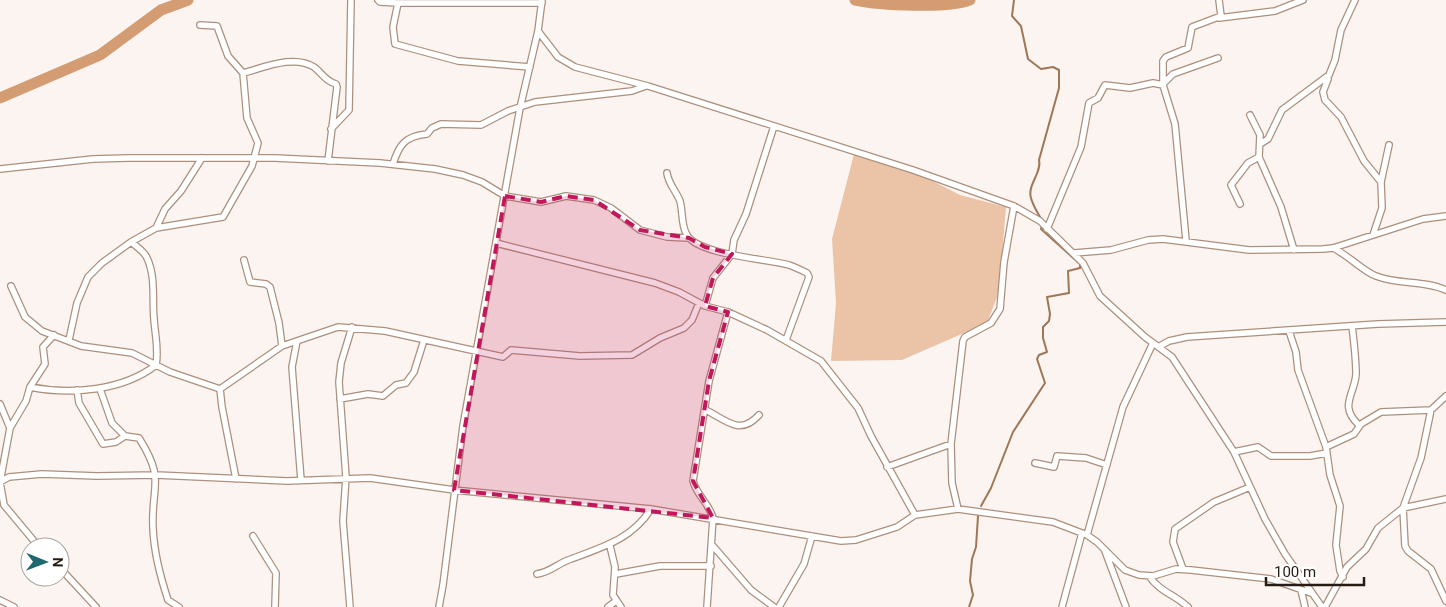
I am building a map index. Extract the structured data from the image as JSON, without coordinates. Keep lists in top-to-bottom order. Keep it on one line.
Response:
{"scale_bar":"100 m","north":"right"}
